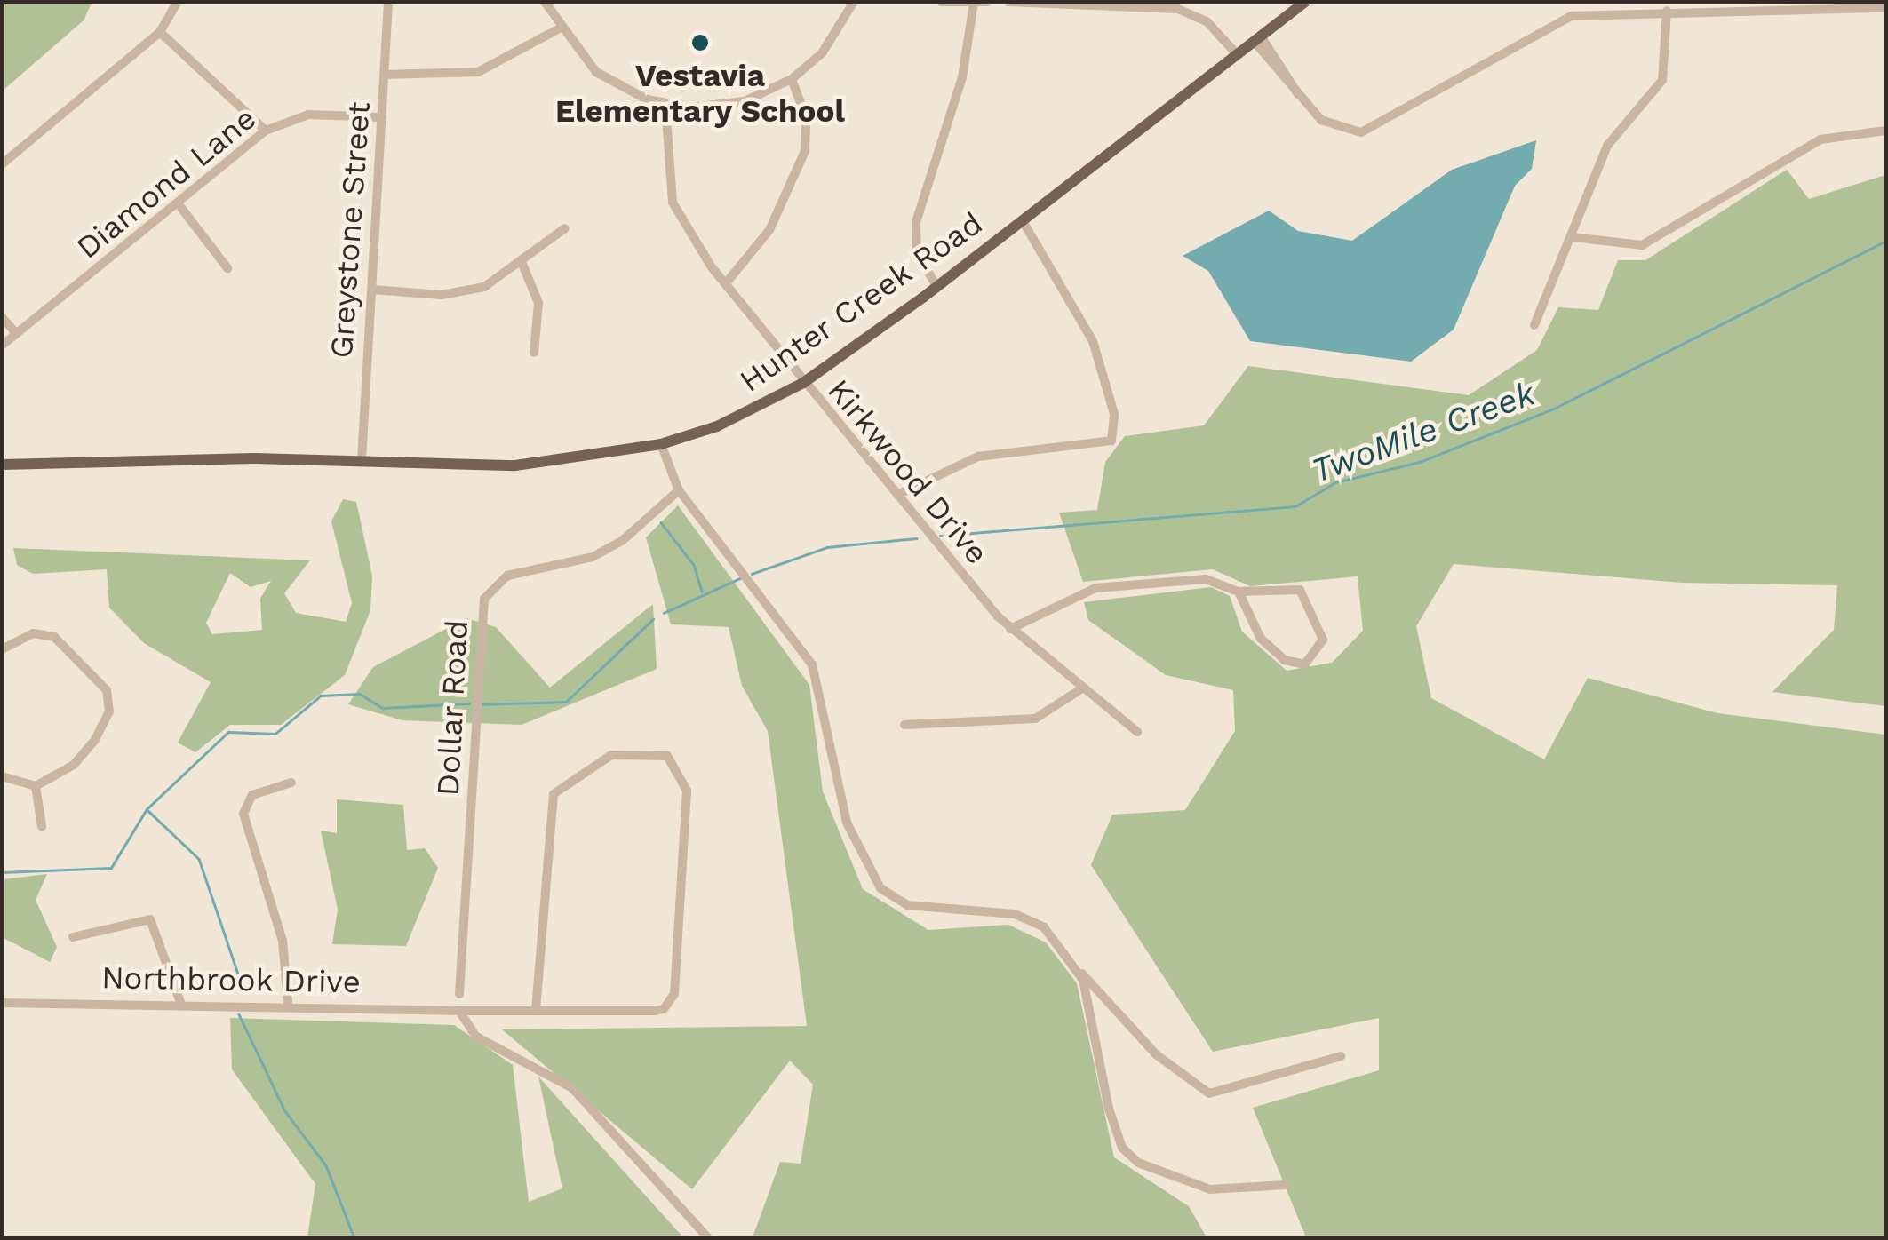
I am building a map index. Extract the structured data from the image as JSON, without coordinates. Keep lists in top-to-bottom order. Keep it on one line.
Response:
{"streets":{"main road":["Hunter Creek Road"],"street":["Diamond Lane","Greystone Street","Kirkwood Drive","Dollar Road","Northbrook Drive"]},"crossings":[["Diamond Lane","Greystone Street"],["Greystone Street","Hunter Creek Road"],["Hunter Creek Road","Kirkwood Drive"]],"water":["TwoMile Creek"],"places":["Vestavia Elementary School"]}
